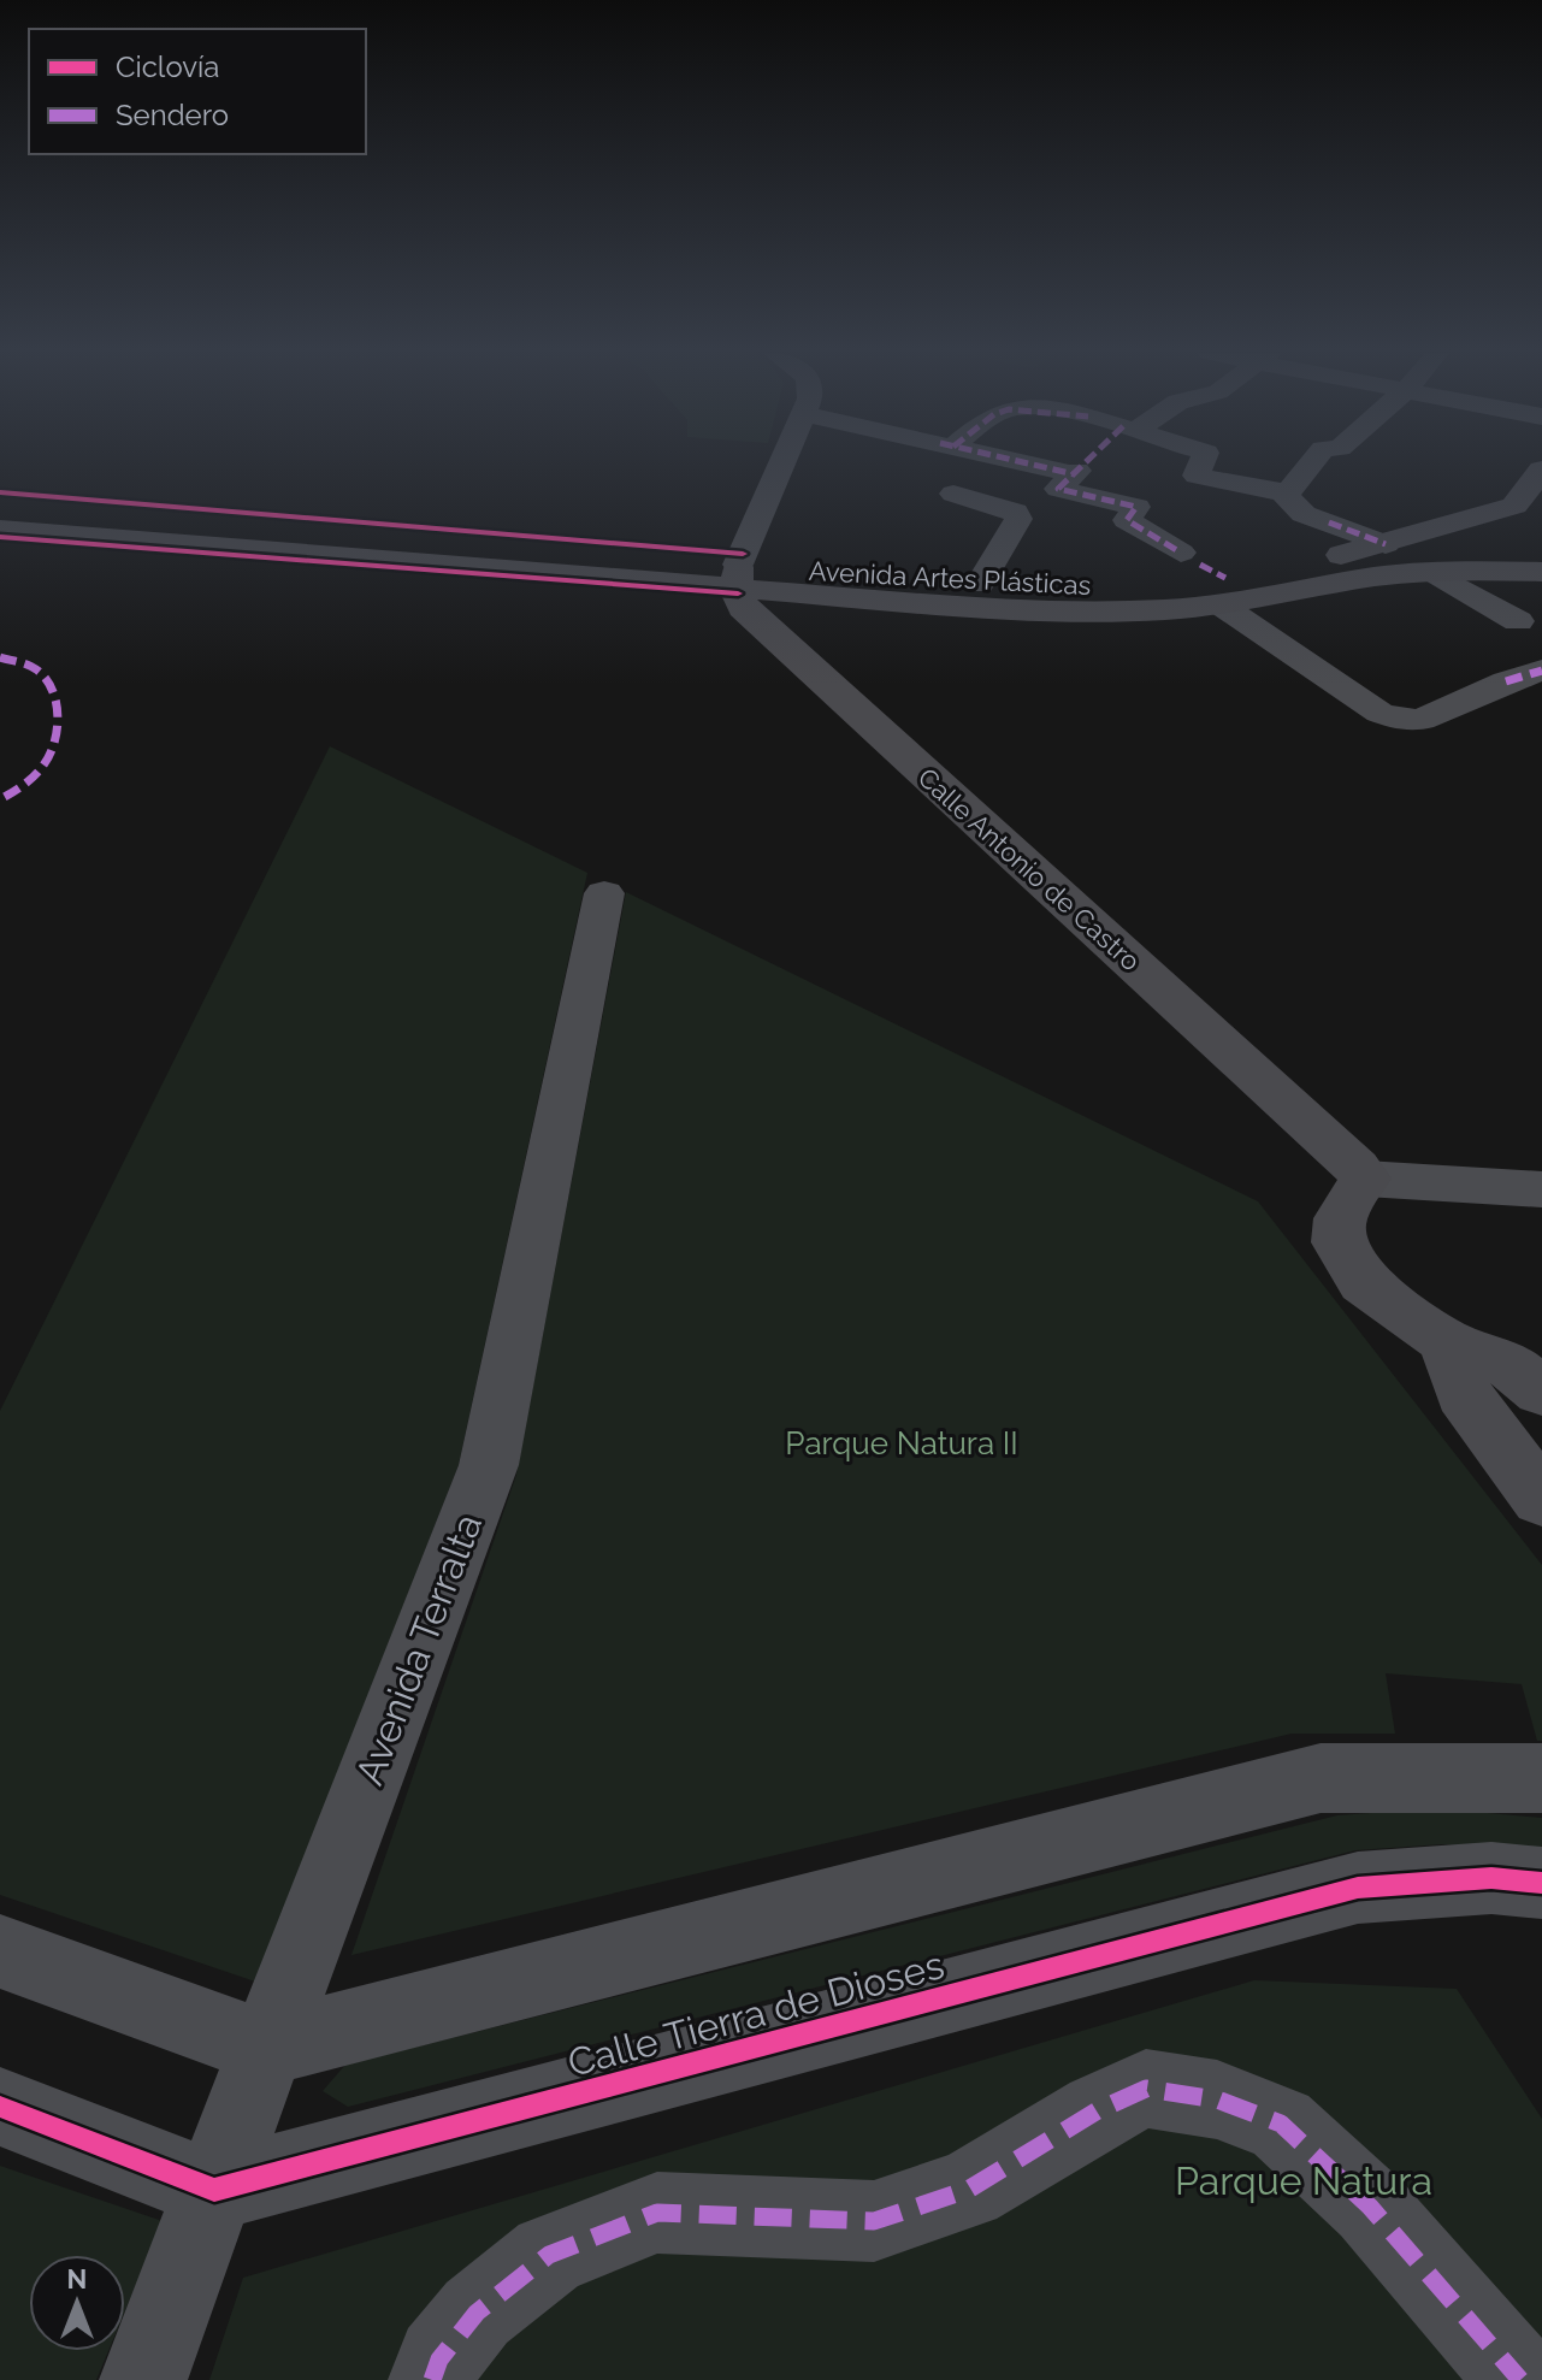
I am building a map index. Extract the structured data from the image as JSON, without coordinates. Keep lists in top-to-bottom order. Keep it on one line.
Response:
{"streets":{"street":["Avenida Artes Plásticas","Calle Antonio de Castro","Avenida Terralta","Calle Tierra de Dioses"]},"crossings":[["Avenida Artes Plásticas","Calle Antonio de Castro"],["Avenida Terralta","Calle Tierra de Dioses"]],"parks":["Parque Natura II","Parque Natura"],"legend":["Ciclovía","Sendero"],"north":"top"}
